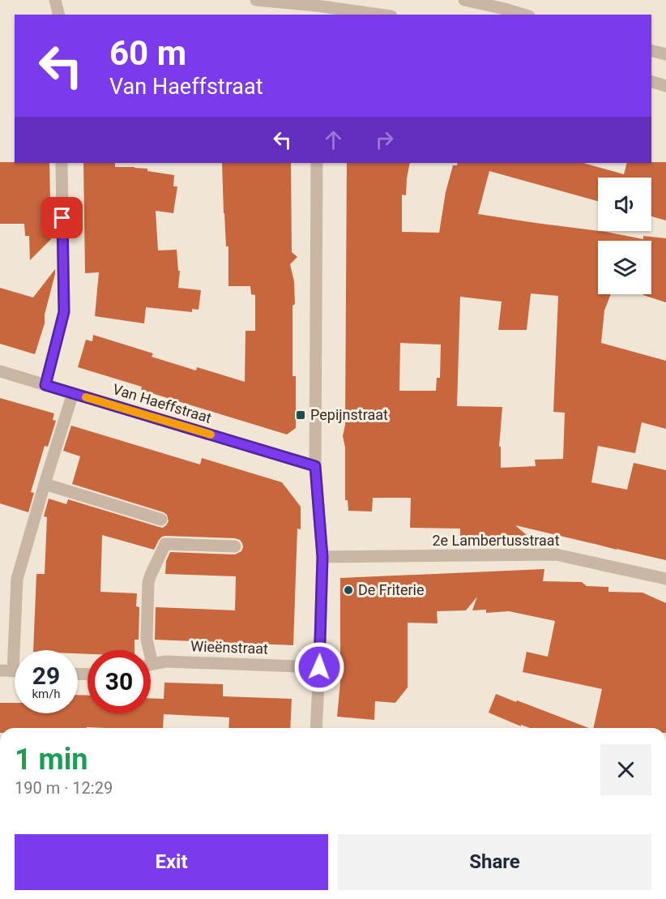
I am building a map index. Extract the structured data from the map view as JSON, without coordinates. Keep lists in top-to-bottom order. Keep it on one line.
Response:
{"streets":{"street":["Van Haeffstraat","2e Lambertusstraat","Wieënstraat"]},"places":{"transit":["Pepijnstraat"],"other":["De Friterie"]},"page":{"turn":["60 m","Van Haeffstraat"],"speed":"29 km/h","limit":"30","heading":["1 min","190 m · 12:29"],"buttons":["Exit","Share"]}}
